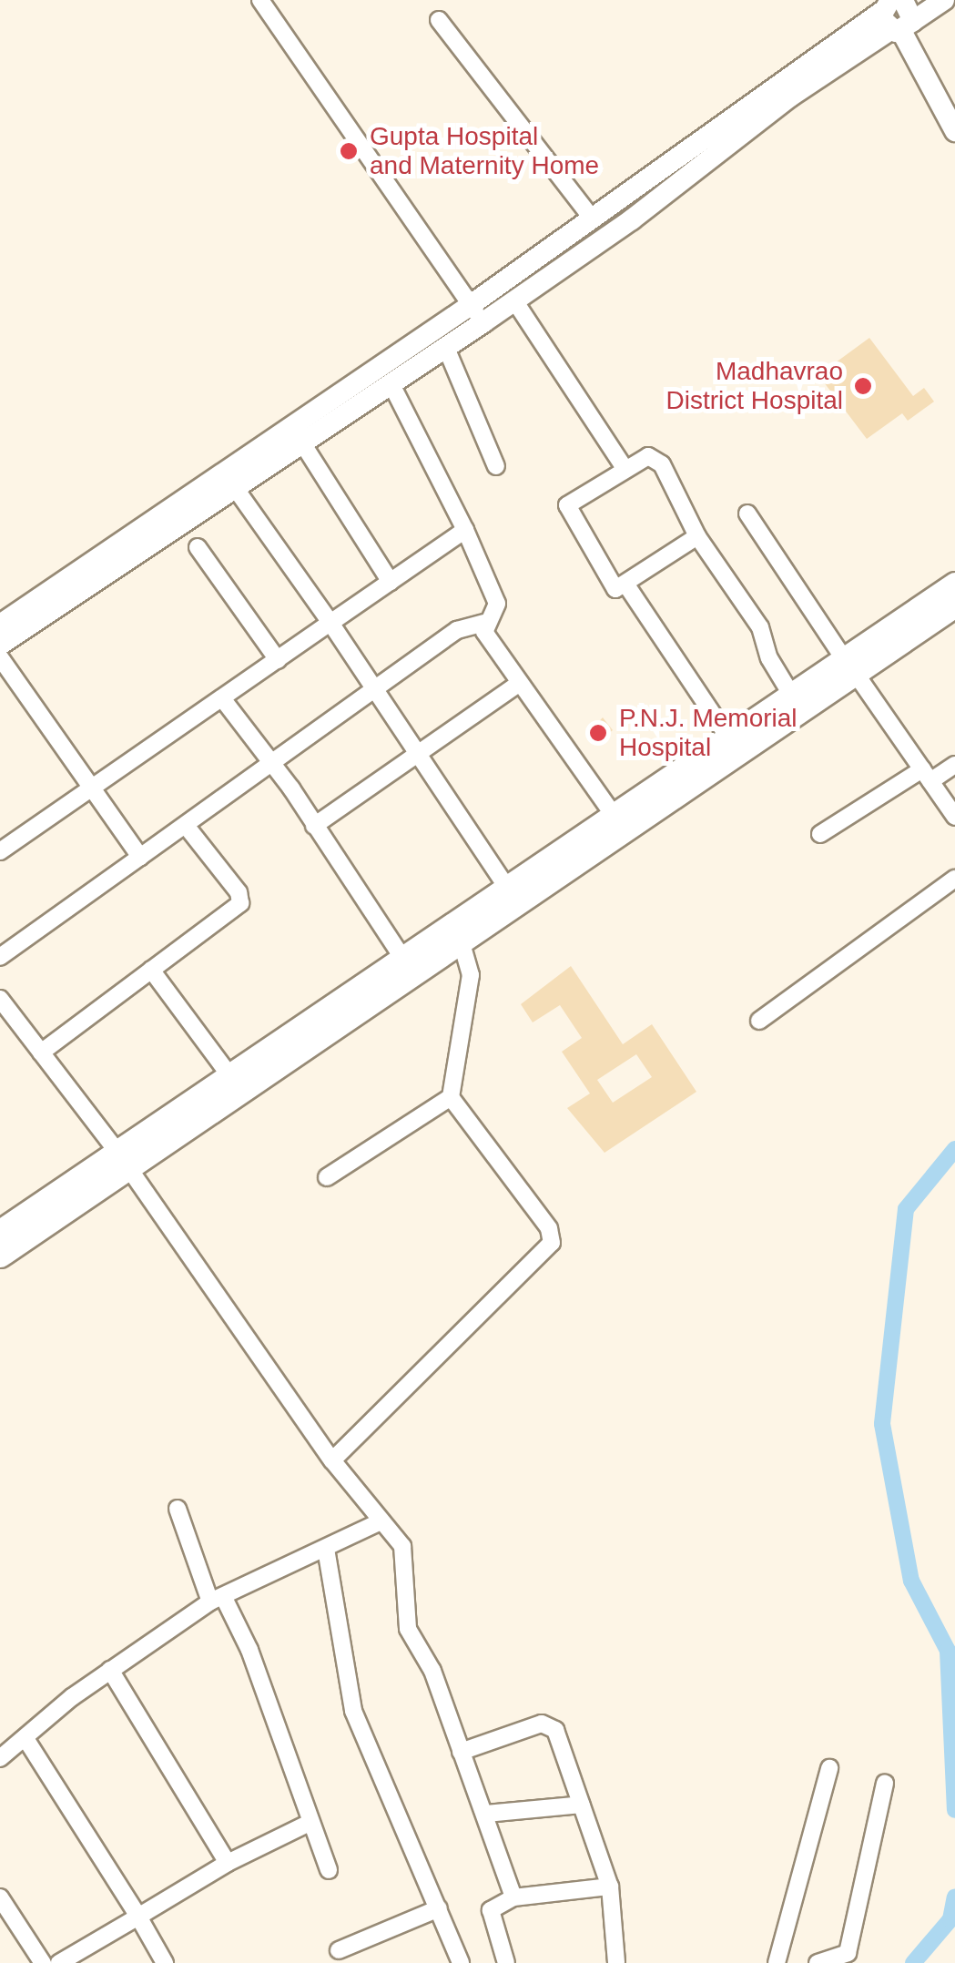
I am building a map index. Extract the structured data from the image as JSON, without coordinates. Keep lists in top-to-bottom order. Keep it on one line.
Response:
{"places":["Gupta Hospital and Maternity Home","Madhavrao District Hospital","P.N.J. Memorial Hospital"]}
